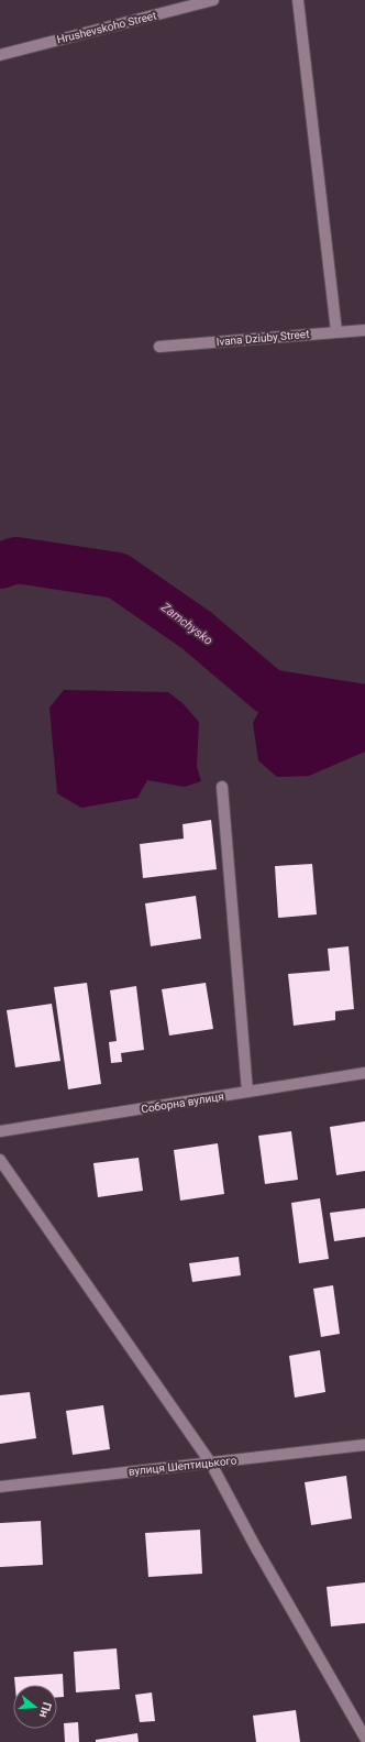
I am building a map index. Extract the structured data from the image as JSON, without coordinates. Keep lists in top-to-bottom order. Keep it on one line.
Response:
{"streets":{"street":["Hrushevskoho Street","Ivana Dziuby Street","Соборна вулиця","вулиця Шептицького"]},"water":["Zamchysko"],"north":"right"}
